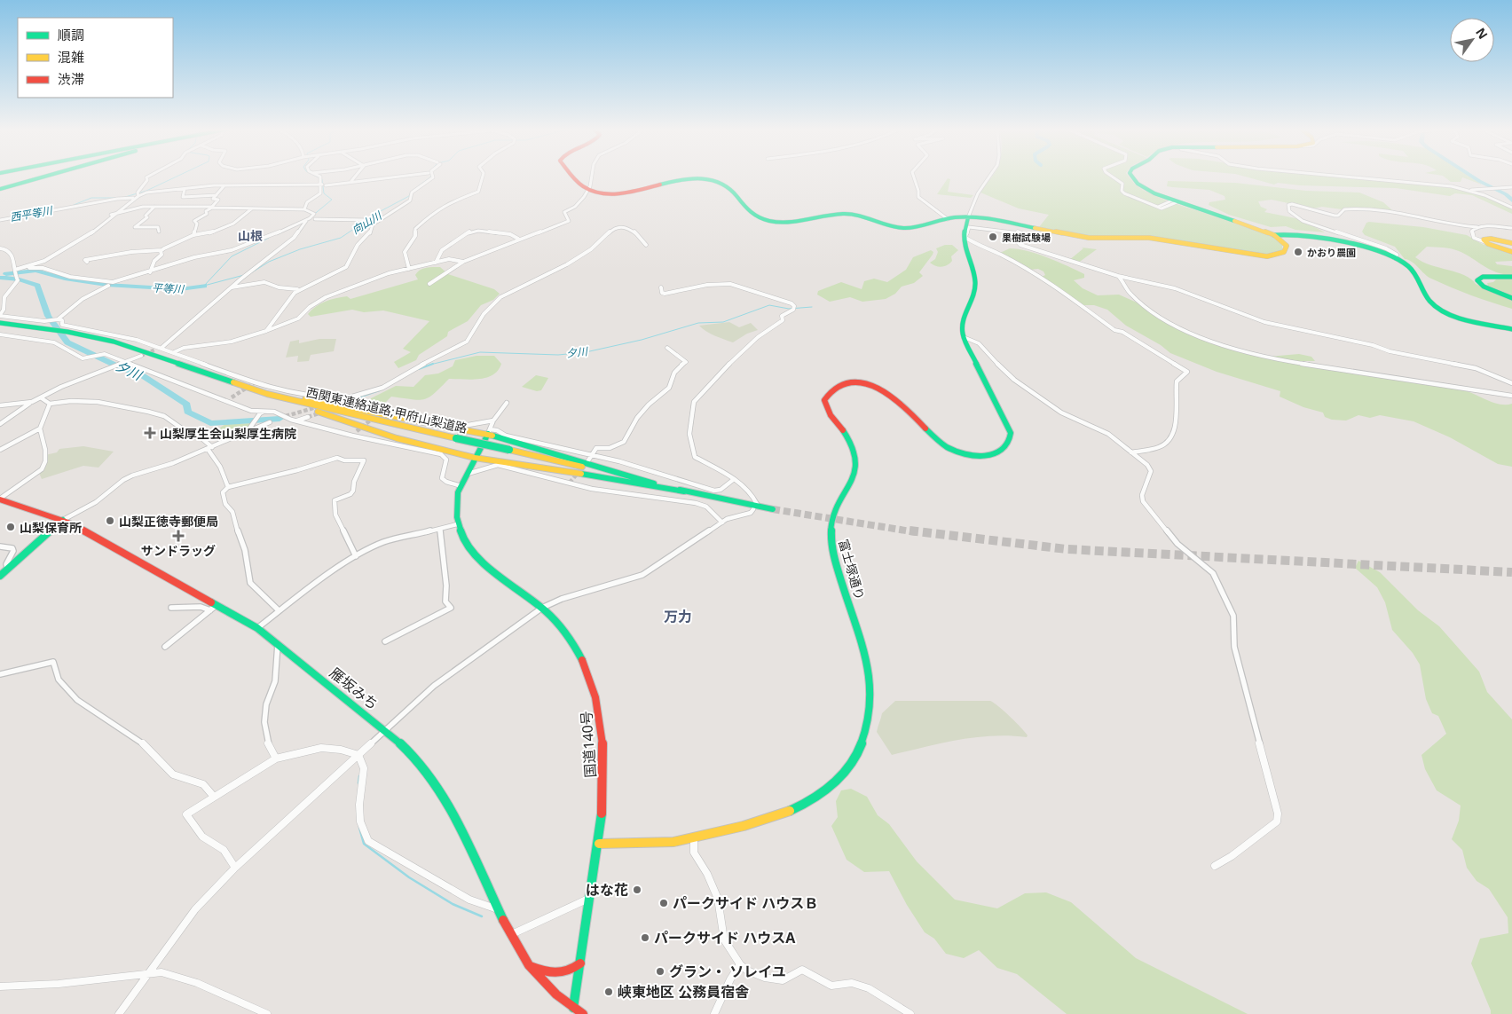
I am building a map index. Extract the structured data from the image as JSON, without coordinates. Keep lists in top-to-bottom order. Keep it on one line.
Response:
{"streets":{"main road":["西関東連絡道路;甲府山梨道路","富士塚通り","雁坂みち","国道140号"]},"crossings":[["富士塚通り","国道140号"],["雁坂みち","国道140号"]],"districts":["山根","万力"],"water":["西平等川","向山川","平等川","夕川"],"places":{"other":["果樹試験場","かおり農園","山梨正徳寺郵便局","山梨保育所","はな花","パークサイド ハウスＢ","パークサイド ハウスA","グラン・ ソレイユ","峡東地区 公務員宿舎"],"health":["山梨厚生会山梨厚生病院","サンドラッグ"]},"legend":["順調","混雑","渋滞"],"north":"top right"}
